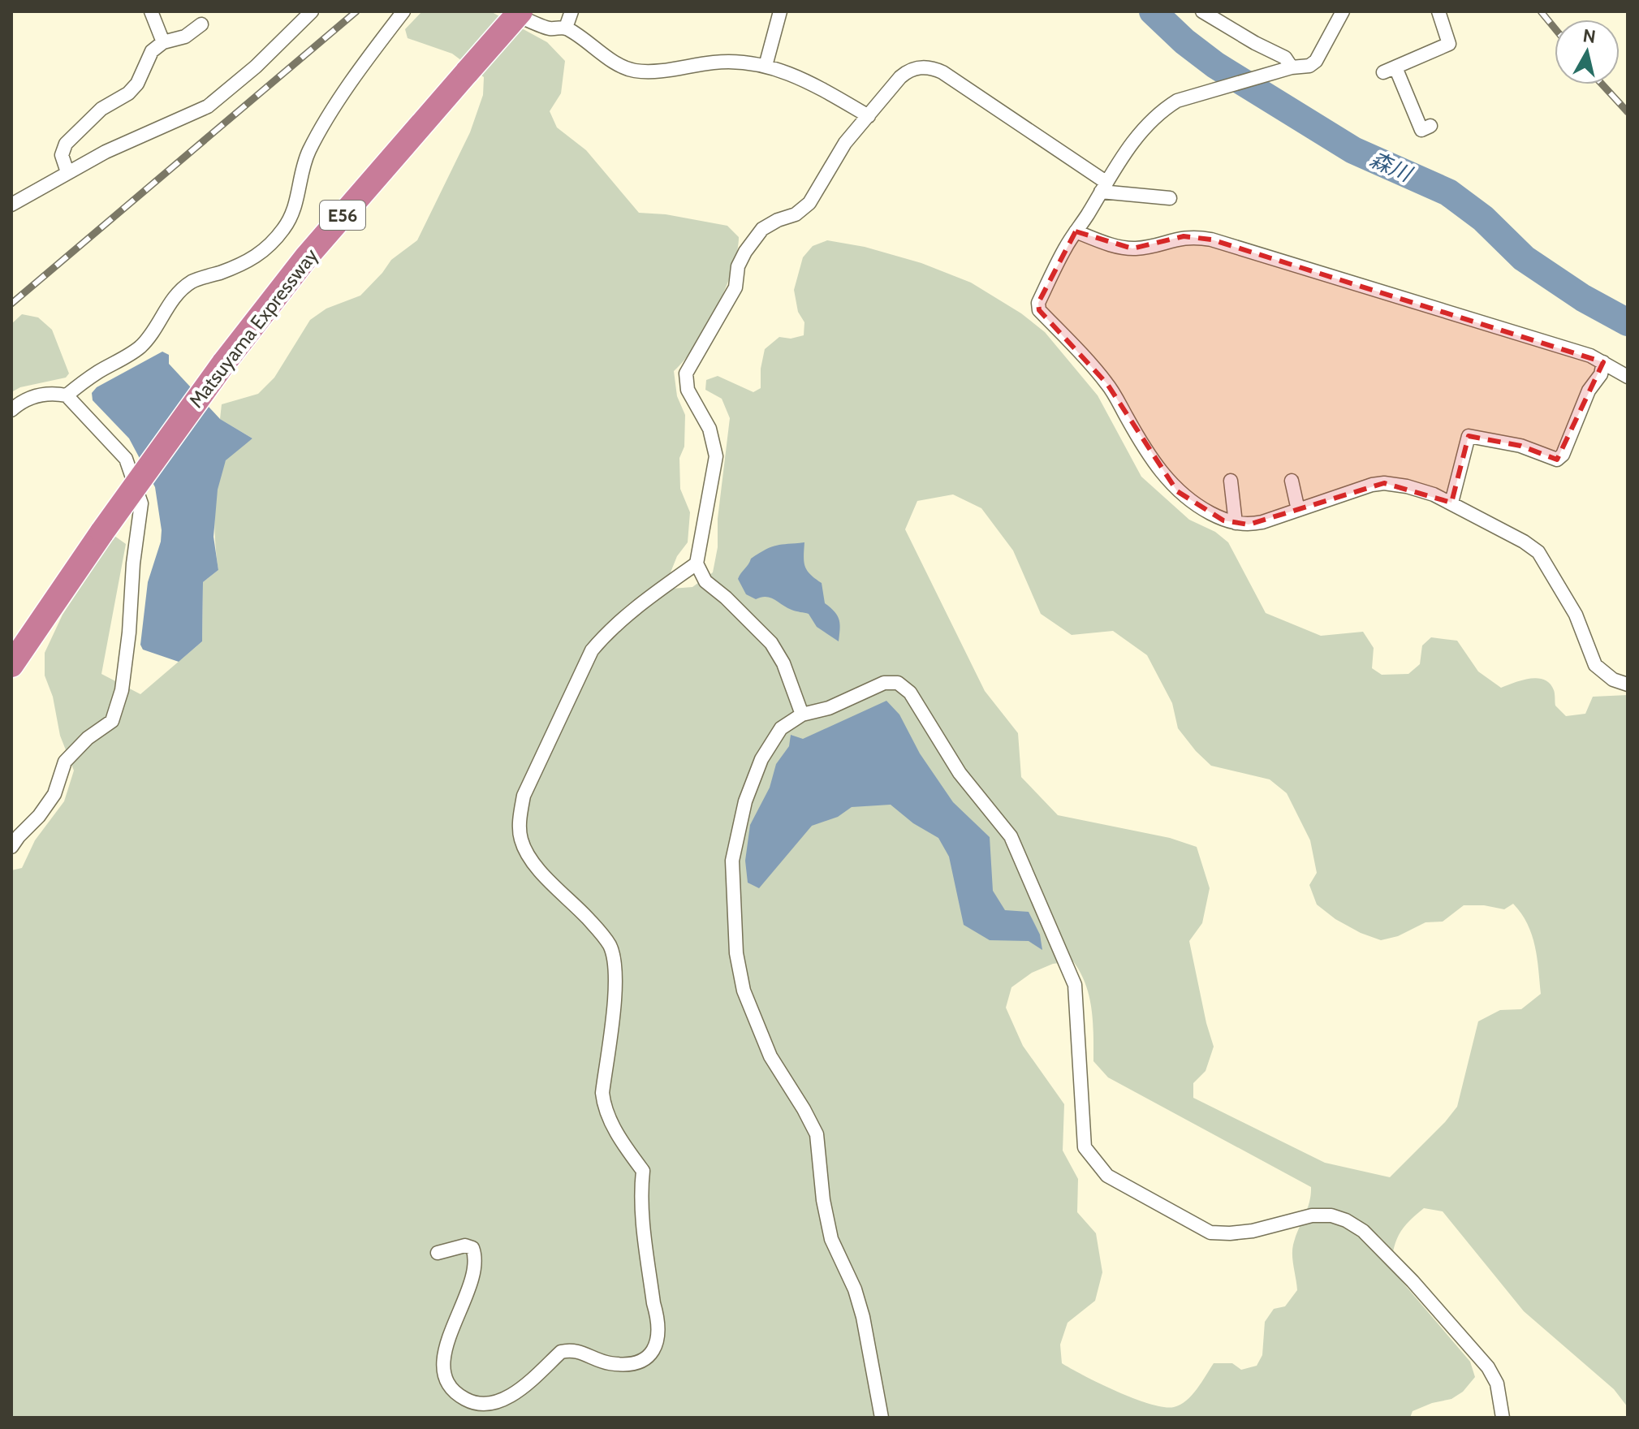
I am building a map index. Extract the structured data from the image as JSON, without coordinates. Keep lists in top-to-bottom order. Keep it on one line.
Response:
{"streets":{"highway":["E56","Matsuyama Expressway"]},"water":["森川"],"north":"top"}
